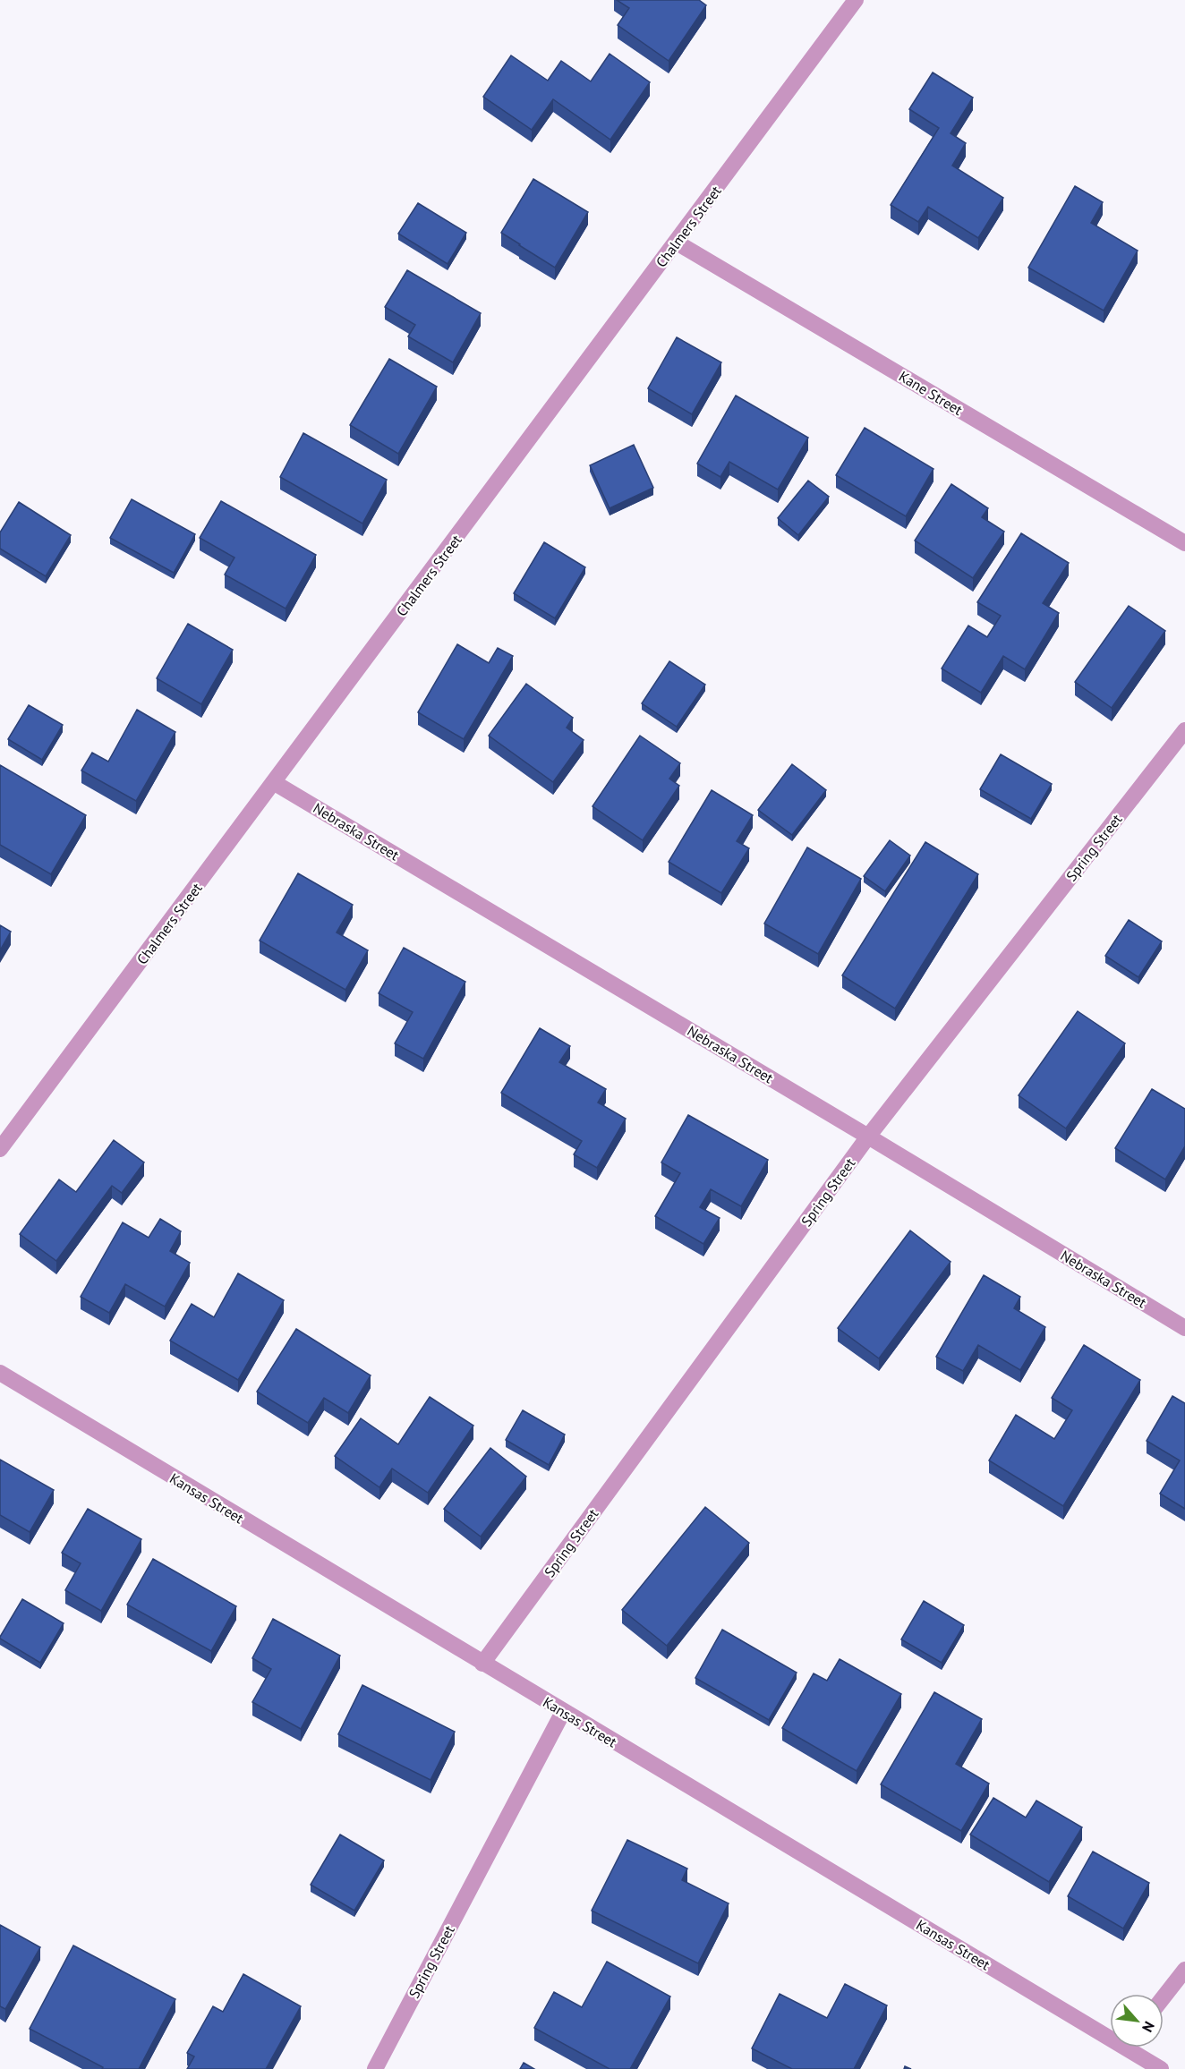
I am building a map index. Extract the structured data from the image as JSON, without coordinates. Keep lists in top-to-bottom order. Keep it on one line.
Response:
{"streets":{"street":["Chalmers Street","Kane Street","Nebraska Street","Spring Street","Kansas Street"]},"crossings":[["Chalmers Street","Kane Street"],["Chalmers Street","Nebraska Street"],["Nebraska Street","Spring Street"],["Spring Street","Kansas Street"]],"north":"bottom right"}
